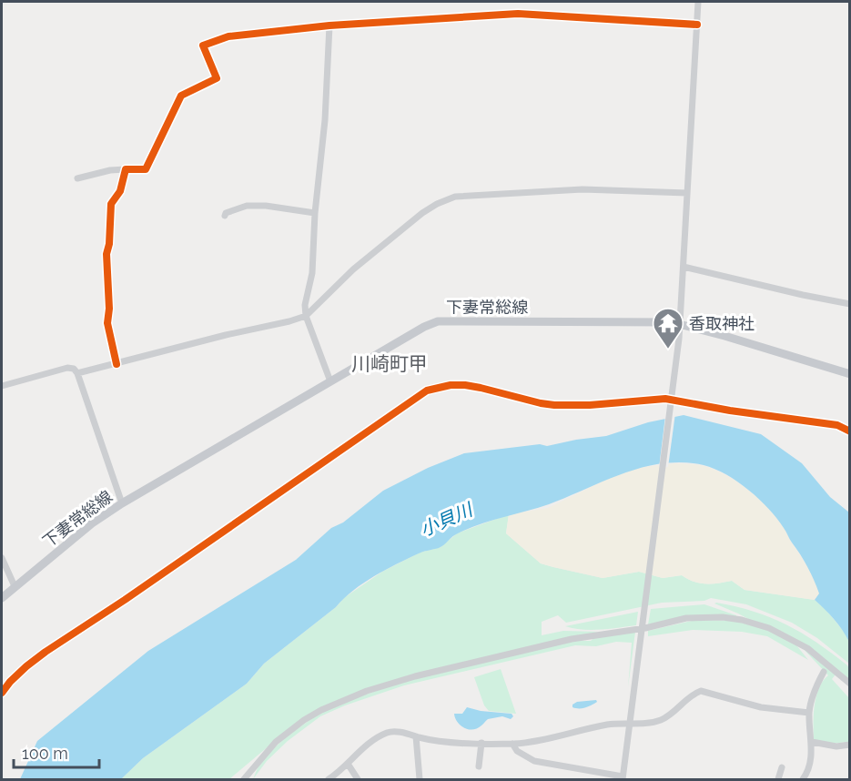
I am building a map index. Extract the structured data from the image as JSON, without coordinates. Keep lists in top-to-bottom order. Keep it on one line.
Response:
{"streets":{"main road":["下妻常総線"]},"districts":["川崎町甲"],"water":["小貝川"],"places":{"temple":["香取神社"]},"scale_bar":"100 m"}
